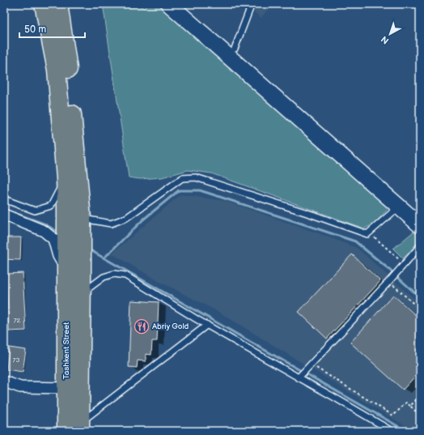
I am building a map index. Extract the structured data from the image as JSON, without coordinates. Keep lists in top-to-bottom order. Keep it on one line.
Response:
{"streets":{"highway":["Tashkent Street"]},"places":{"restaurant":["Abriy Gold"]},"house_numbers":["72","73"],"scale_bar":"50 m","north":"bottom left"}
